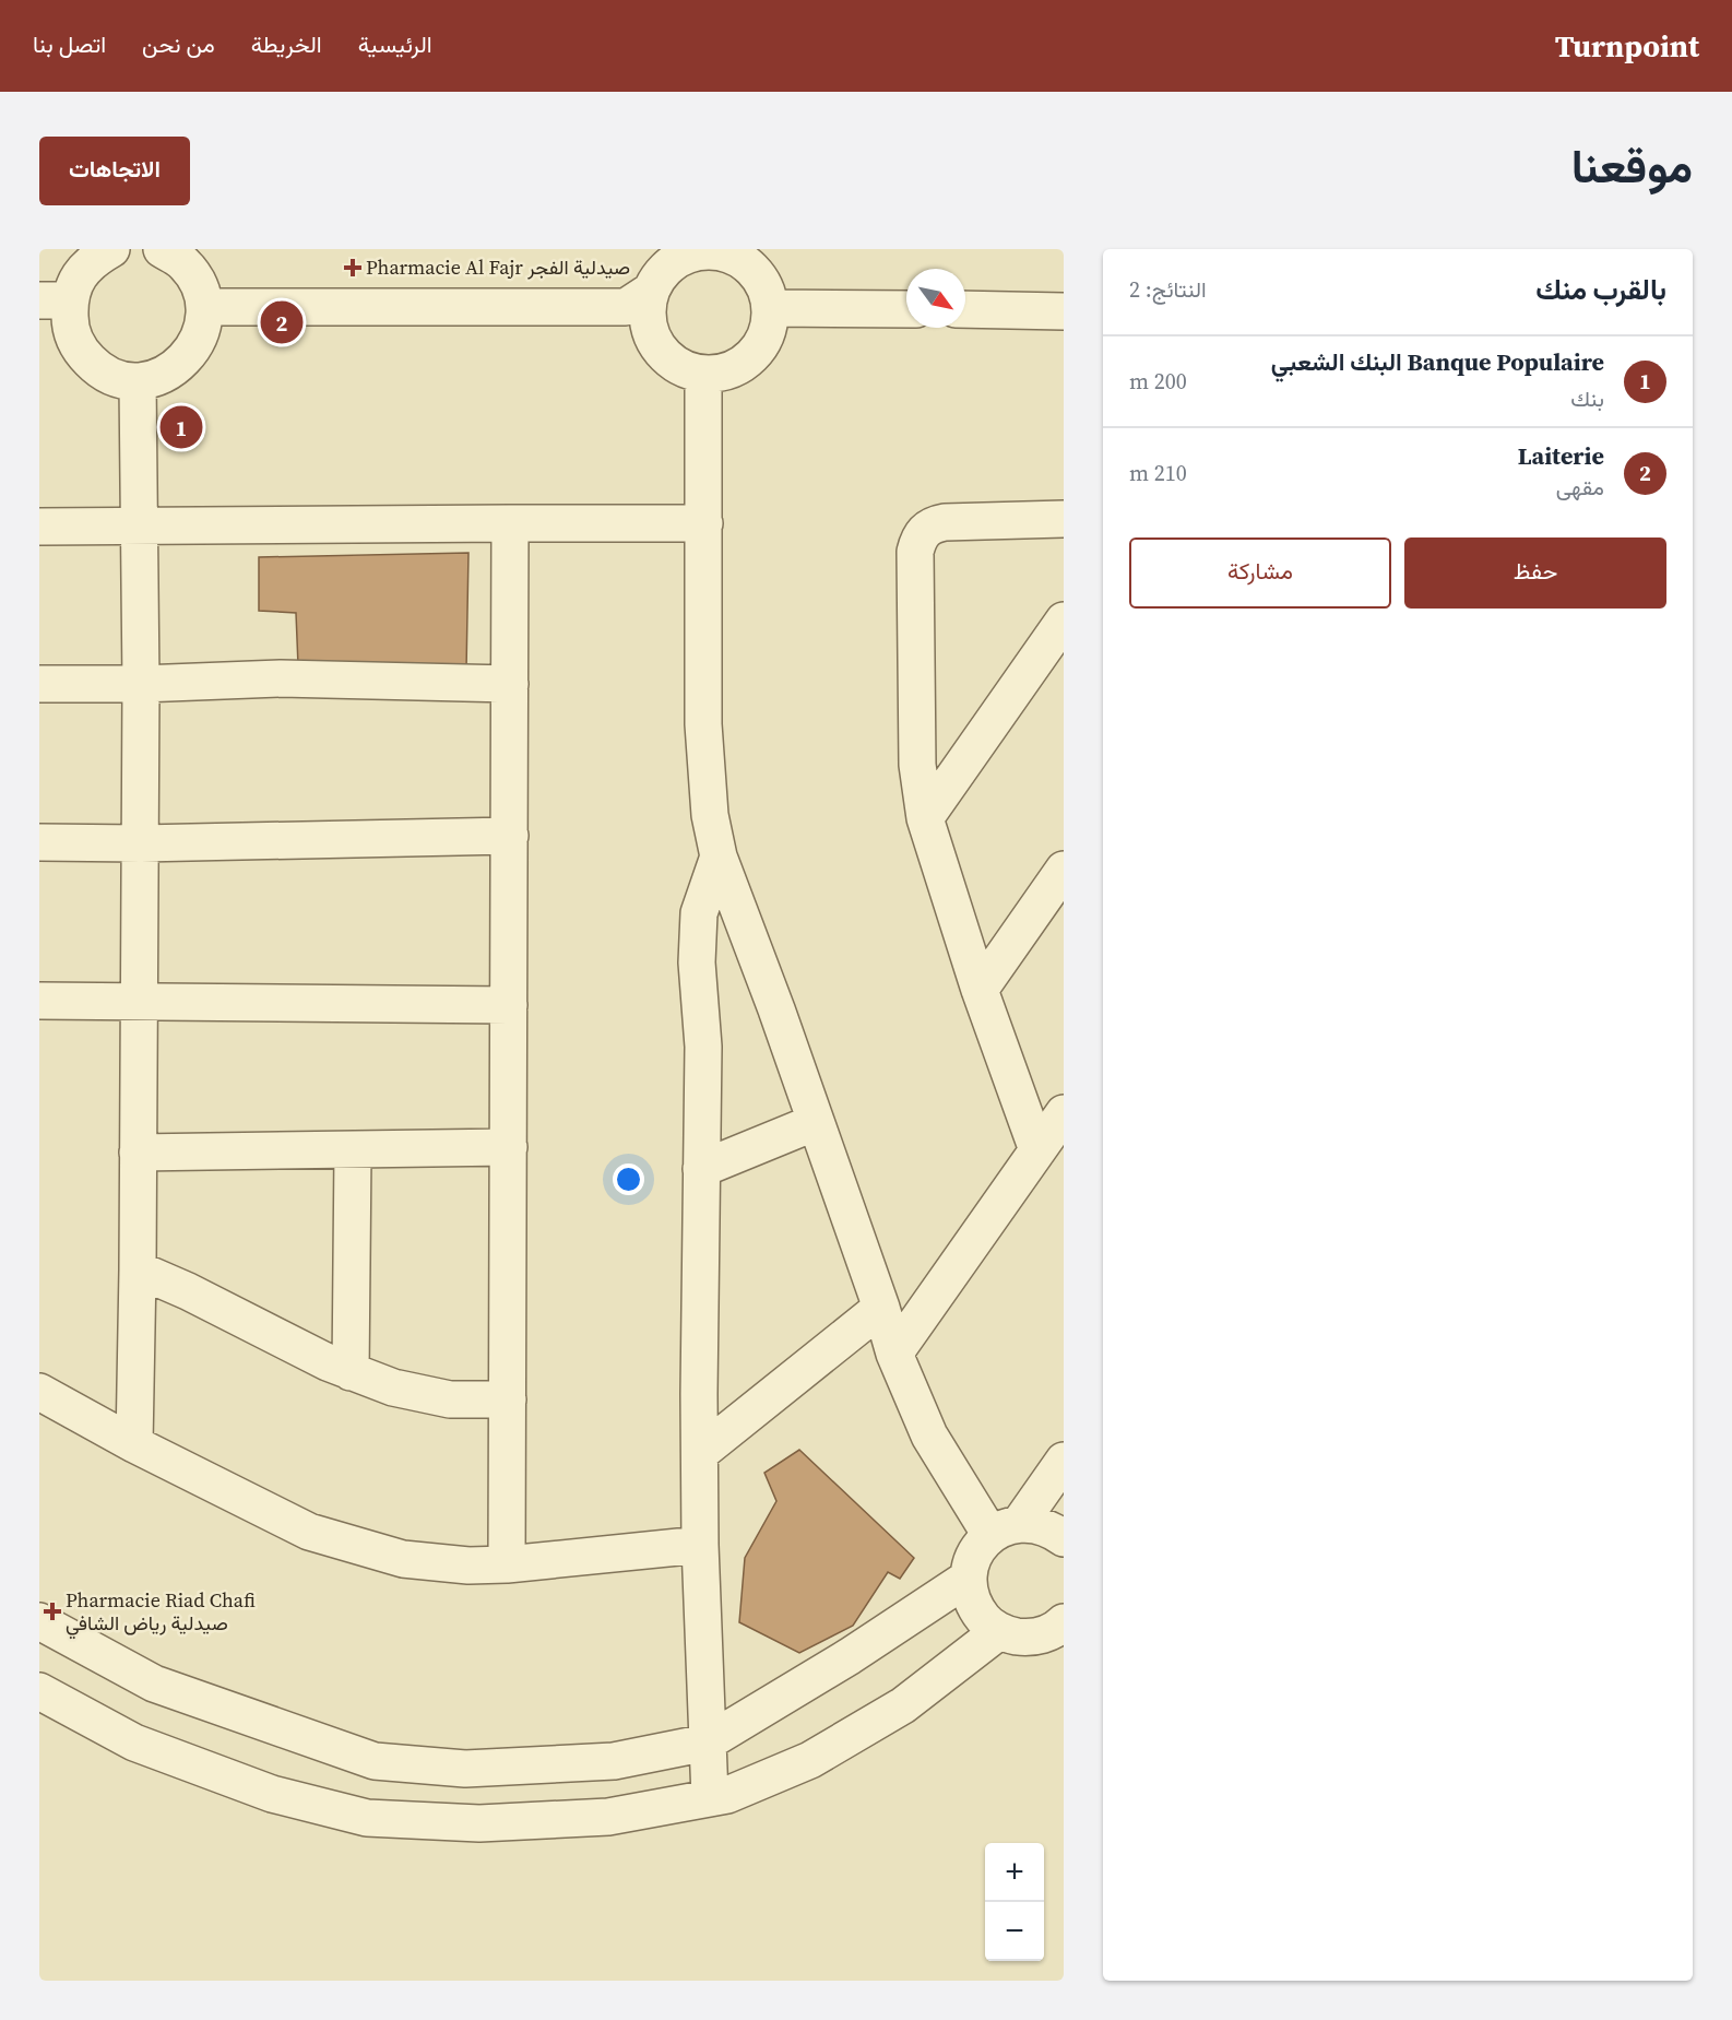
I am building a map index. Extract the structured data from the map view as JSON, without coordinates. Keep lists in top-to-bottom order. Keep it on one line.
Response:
{"places":{"health":["Pharmacie Al Fajr صيدلية الفجر","Pharmacie Riad Chafi صيدلية رياض الشافي"]},"north":"bottom right","page":{"header":"Turnpoint","nav":["الرئيسية","الخريطة","من نحن","اتصل بنا"],"title":"موقعنا","buttons":["الاتجاهات",["حفظ","مشاركة"]],"heading":["بالقرب منك","النتائج: 2"],"pins":["2","1"],"list":[{"mark":"1","name":"Banque Populaire البنك الشعبي","note":"بنك","value":"200 m"},{"mark":"2","name":"Laiterie","note":"مقهى","value":"210 m"}],"map_buttons":["+","−"]}}
